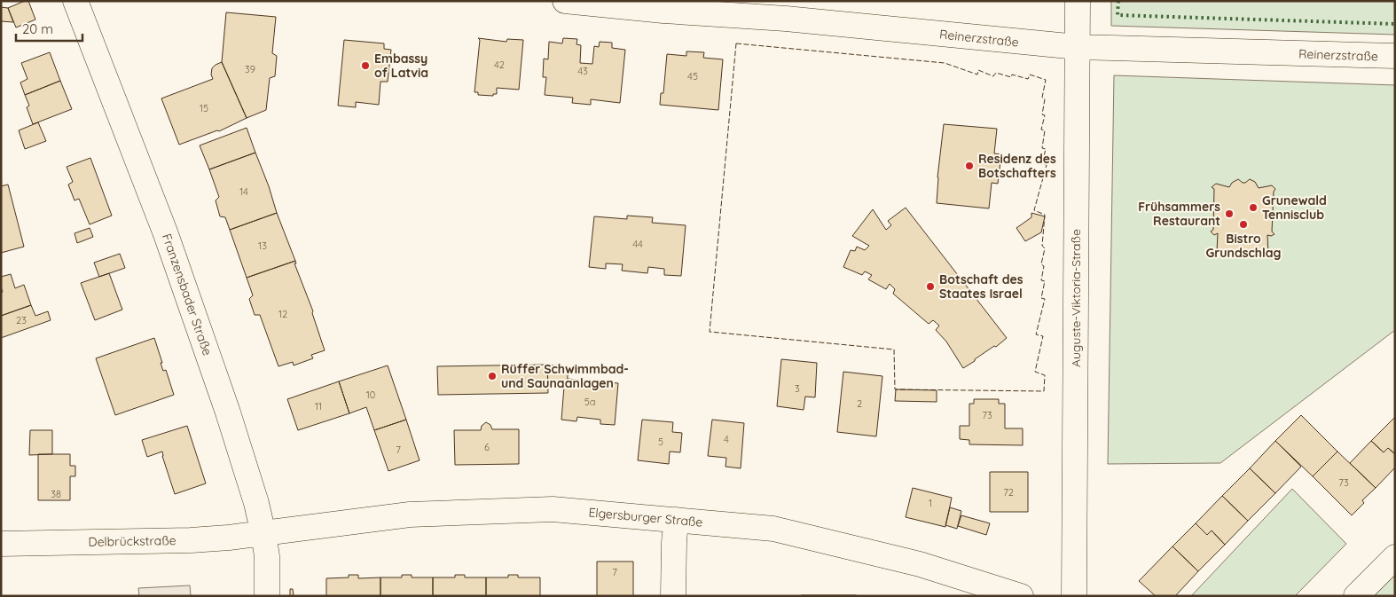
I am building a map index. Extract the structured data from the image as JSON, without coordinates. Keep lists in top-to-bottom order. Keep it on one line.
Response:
{"streets":{"street":["Reinerzstraße","Franzensbader Straße","Auguste-Viktoria-Straße","Elgersburger Straße","Delbrückstraße"]},"crossings":[["Reinerzstraße","Auguste-Viktoria-Straße"],["Franzensbader Straße","Elgersburger Straße"],["Franzensbader Straße","Delbrückstraße"],["Elgersburger Straße","Delbrückstraße"]],"places":["Embassy of Latvia","Residenz des Botschafters","Grunewald Tennisclub","Frühsammers Restaurant","Bistro Grundschlag","Botschaft des Staates Israel","Rüffer Schwimmbad- und Saunaanlagen"],"house_numbers":["42","39","43","45","15","14","44","13","12","23","3","10","5a","2","11","73","4","5","6","7","73","72","38","1","7"],"scale_bar":"20 m"}
